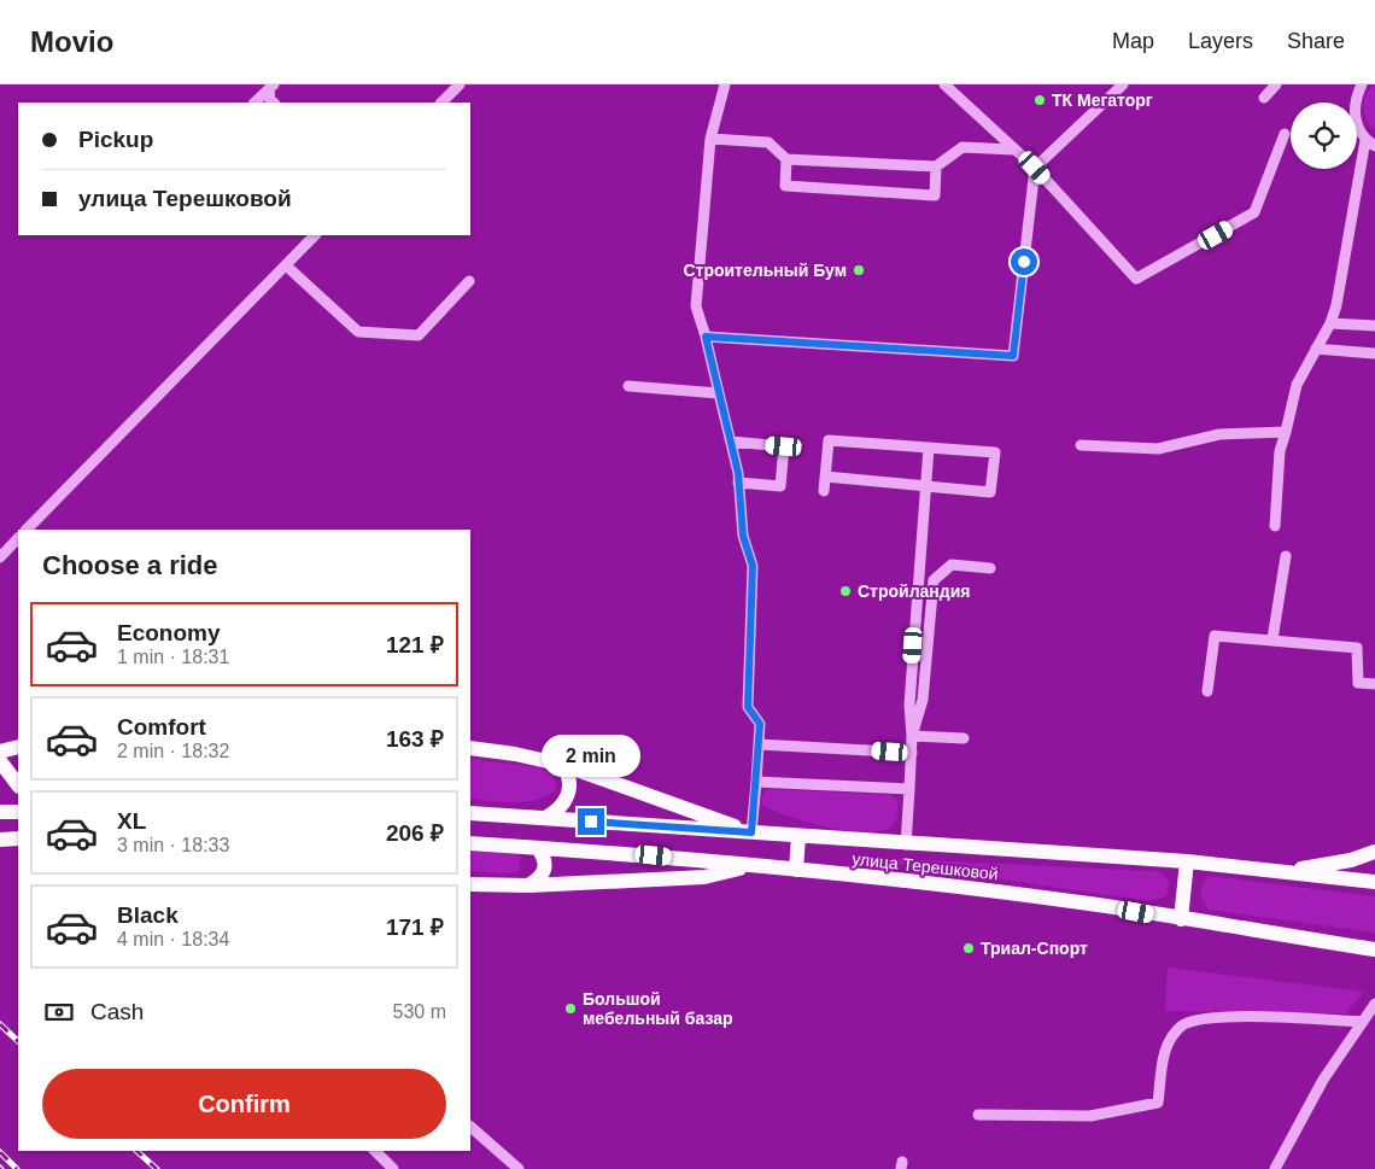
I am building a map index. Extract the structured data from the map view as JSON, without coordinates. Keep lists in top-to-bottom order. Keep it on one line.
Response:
{"streets":{"main road":["улица Терешковой"]},"places":["ТК Мегаторг","Строительный Бум","Стройландия","Триал-Спорт","Большой мебельный базар"],"page":{"header":"Movio","nav":["Map","Layers","Share"],"banner":["Pickup","улица Терешковой"],"heading":"Choose a ride","list":[{"name":"Economy","note":"1 min · 18:31","value":"121 ₽"},{"name":"Comfort","note":"2 min · 18:32","value":"163 ₽"},{"name":"XL","note":"3 min · 18:33","value":"206 ₽"},{"name":"Black","note":"4 min · 18:34","value":"171 ₽"}],"bubble":"2 min","pay":["Cash","530 m"],"buttons":"Confirm"}}
